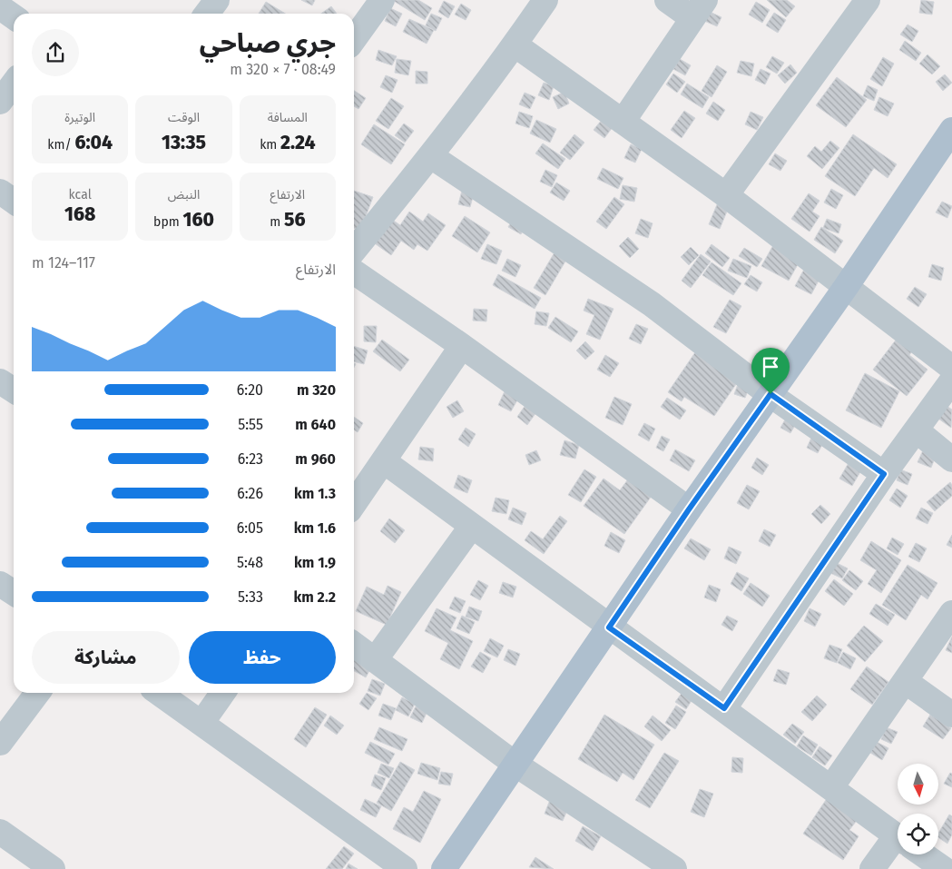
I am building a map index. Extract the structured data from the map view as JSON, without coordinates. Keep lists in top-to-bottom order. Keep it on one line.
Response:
{"north":"bottom","page":{"heading":["جري صباحي","08:49 · 7 × 320 m"],"stats":[["المسافة","2.24 km"],["الوقت","13:35"],["الوتيرة","6:04 /km"],["الارتفاع","56 m"],["النبض","160 bpm"],["kcal","168"]],"chart":["الارتفاع","117–124 m"],"list":[{"name":"320 m","note":"6:20"},{"name":"640 m","note":"5:55"},{"name":"960 m","note":"6:23"},{"name":"1.3 km","note":"6:26"},{"name":"1.6 km","note":"6:05"},{"name":"1.9 km","note":"5:48"},{"name":"2.2 km","note":"5:33"}],"buttons":["حفظ","مشاركة"]}}
